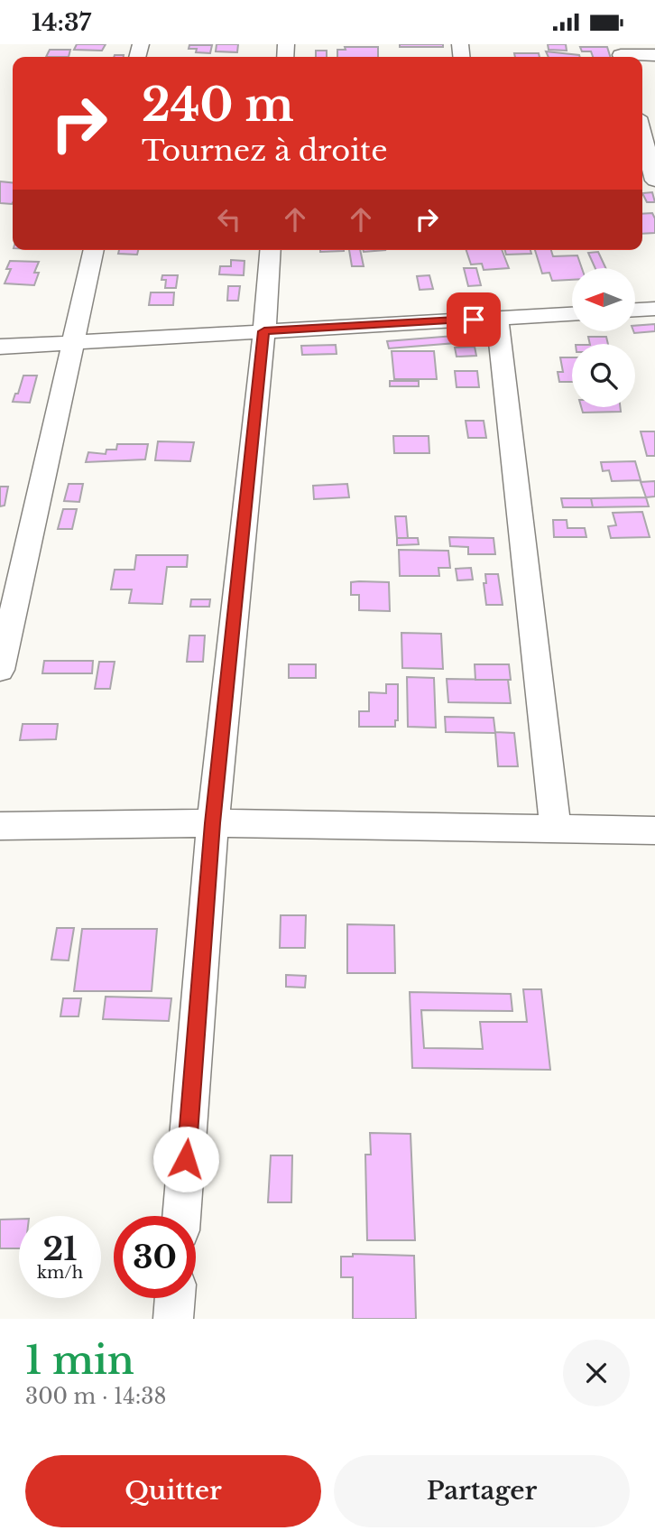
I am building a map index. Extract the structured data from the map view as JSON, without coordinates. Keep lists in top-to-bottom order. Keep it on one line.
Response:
{"north":"left","page":{"status":"14:37","turn":["240 m","Tournez à droite"],"speed":"21 km/h","limit":"30","heading":["1 min","300 m · 14:38"],"buttons":["Quitter","Partager"]}}
